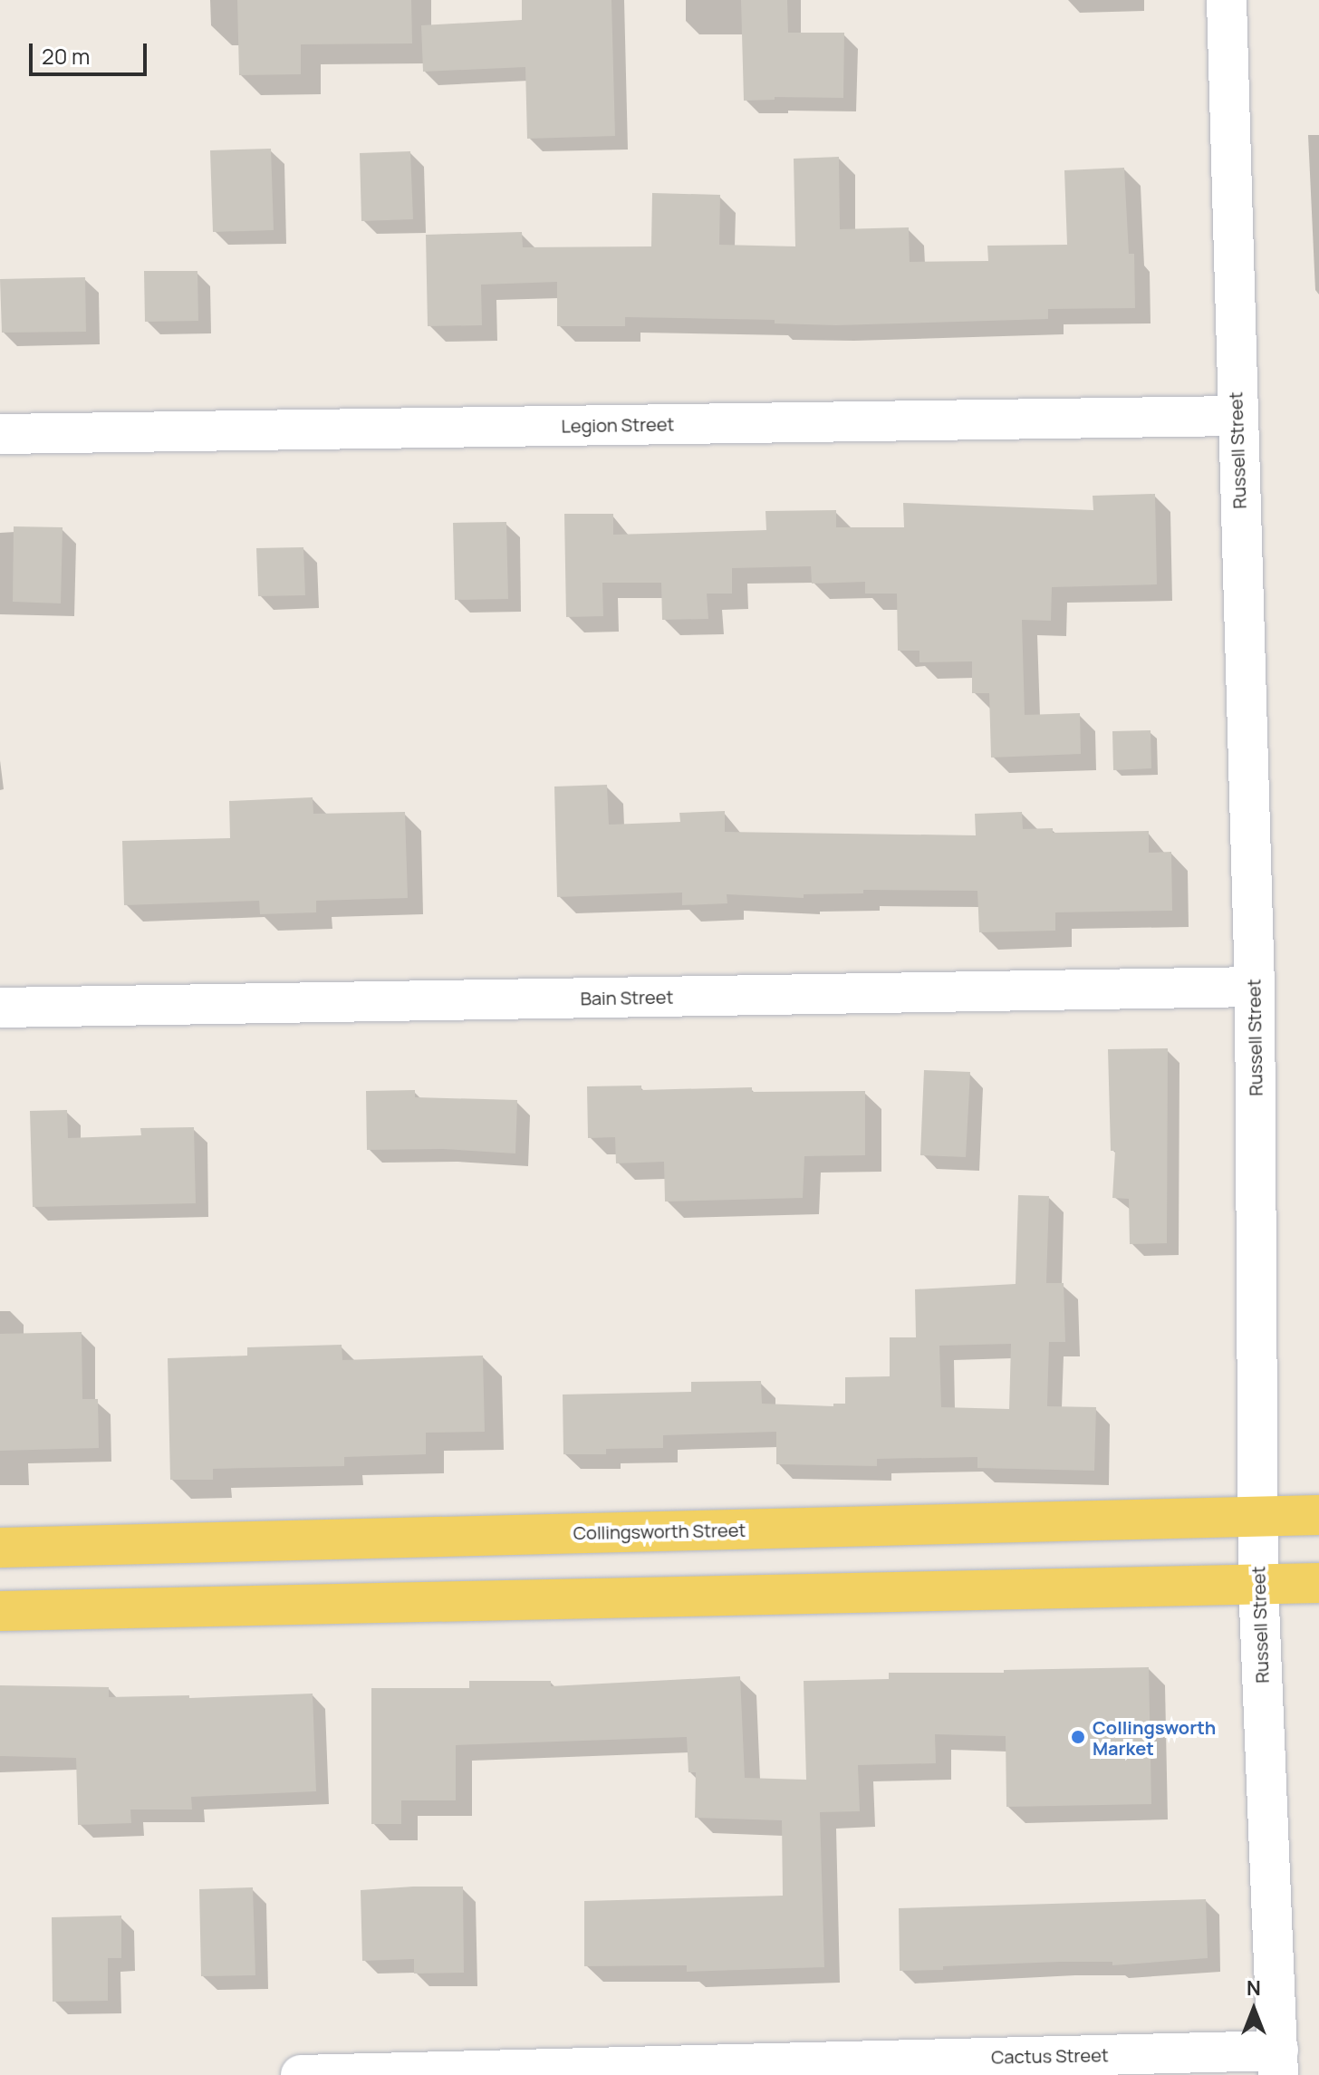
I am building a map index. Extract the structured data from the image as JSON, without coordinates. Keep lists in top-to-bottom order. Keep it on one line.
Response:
{"streets":{"main road":["Collingsworth Street"],"street":["Legion Street","Russell Street","Bain Street","Cactus Street"]},"crossings":[["Legion Street","Russell Street"],["Russell Street","Bain Street"],["Russell Street","Collingsworth Street"],["Russell Street","Cactus Street"]],"places":["Collingsworth Market"],"scale_bar":"20 m","north":"top"}
